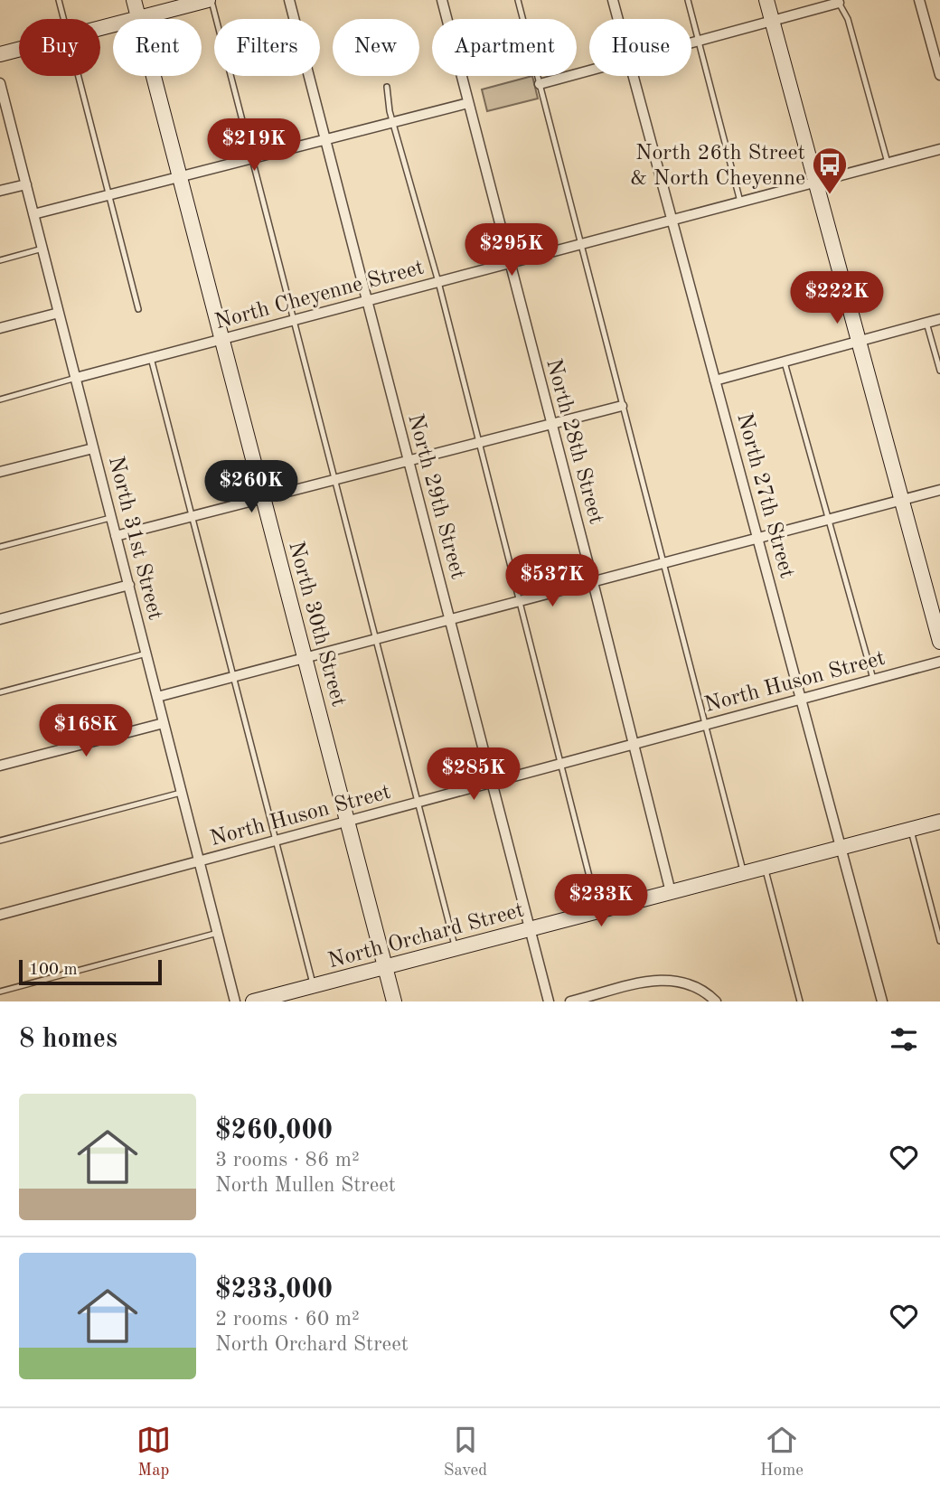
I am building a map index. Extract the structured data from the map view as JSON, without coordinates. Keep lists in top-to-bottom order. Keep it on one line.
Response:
{"streets":{"street":["North Cheyenne Street","North 28th Street","North 27th Street","North 29th Street","North 31st Street","North 30th Street","North Huson Street","North Orchard Street"]},"crossings":[["North Cheyenne Street","North 28th Street"],["North Cheyenne Street","North 27th Street"],["North Cheyenne Street","North 29th Street"],["North Cheyenne Street","North 31st Street"],["North Cheyenne Street","North 30th Street"],["North 28th Street","North Huson Street"],["North 28th Street","North Orchard Street"],["North 27th Street","North Huson Street"],["North 27th Street","North Orchard Street"],["North 29th Street","North Huson Street"],["North 29th Street","North Orchard Street"],["North 31st Street","North Huson Street"],["North 30th Street","North Huson Street"],["North 30th Street","North Orchard Street"]],"places":{"bus stop":["North 26th Street & North Cheyenne"]},"scale_bar":"100 m","page":{"chip":["Buy","Rent","Filters","New","Apartment","House"],"price":["$219K","$295K","$222K","$260K","$537K","$168K","$285K","$233K"],"scale":"100 m","heading":"8 homes","list":[{"name":"$260,000","note":"3 rooms · 86 m² · North Mullen Street"},{"name":"$233,000","note":"2 rooms · 60 m² · North Orchard Street"}],"tabs":["Map","Saved","Home"]}}
